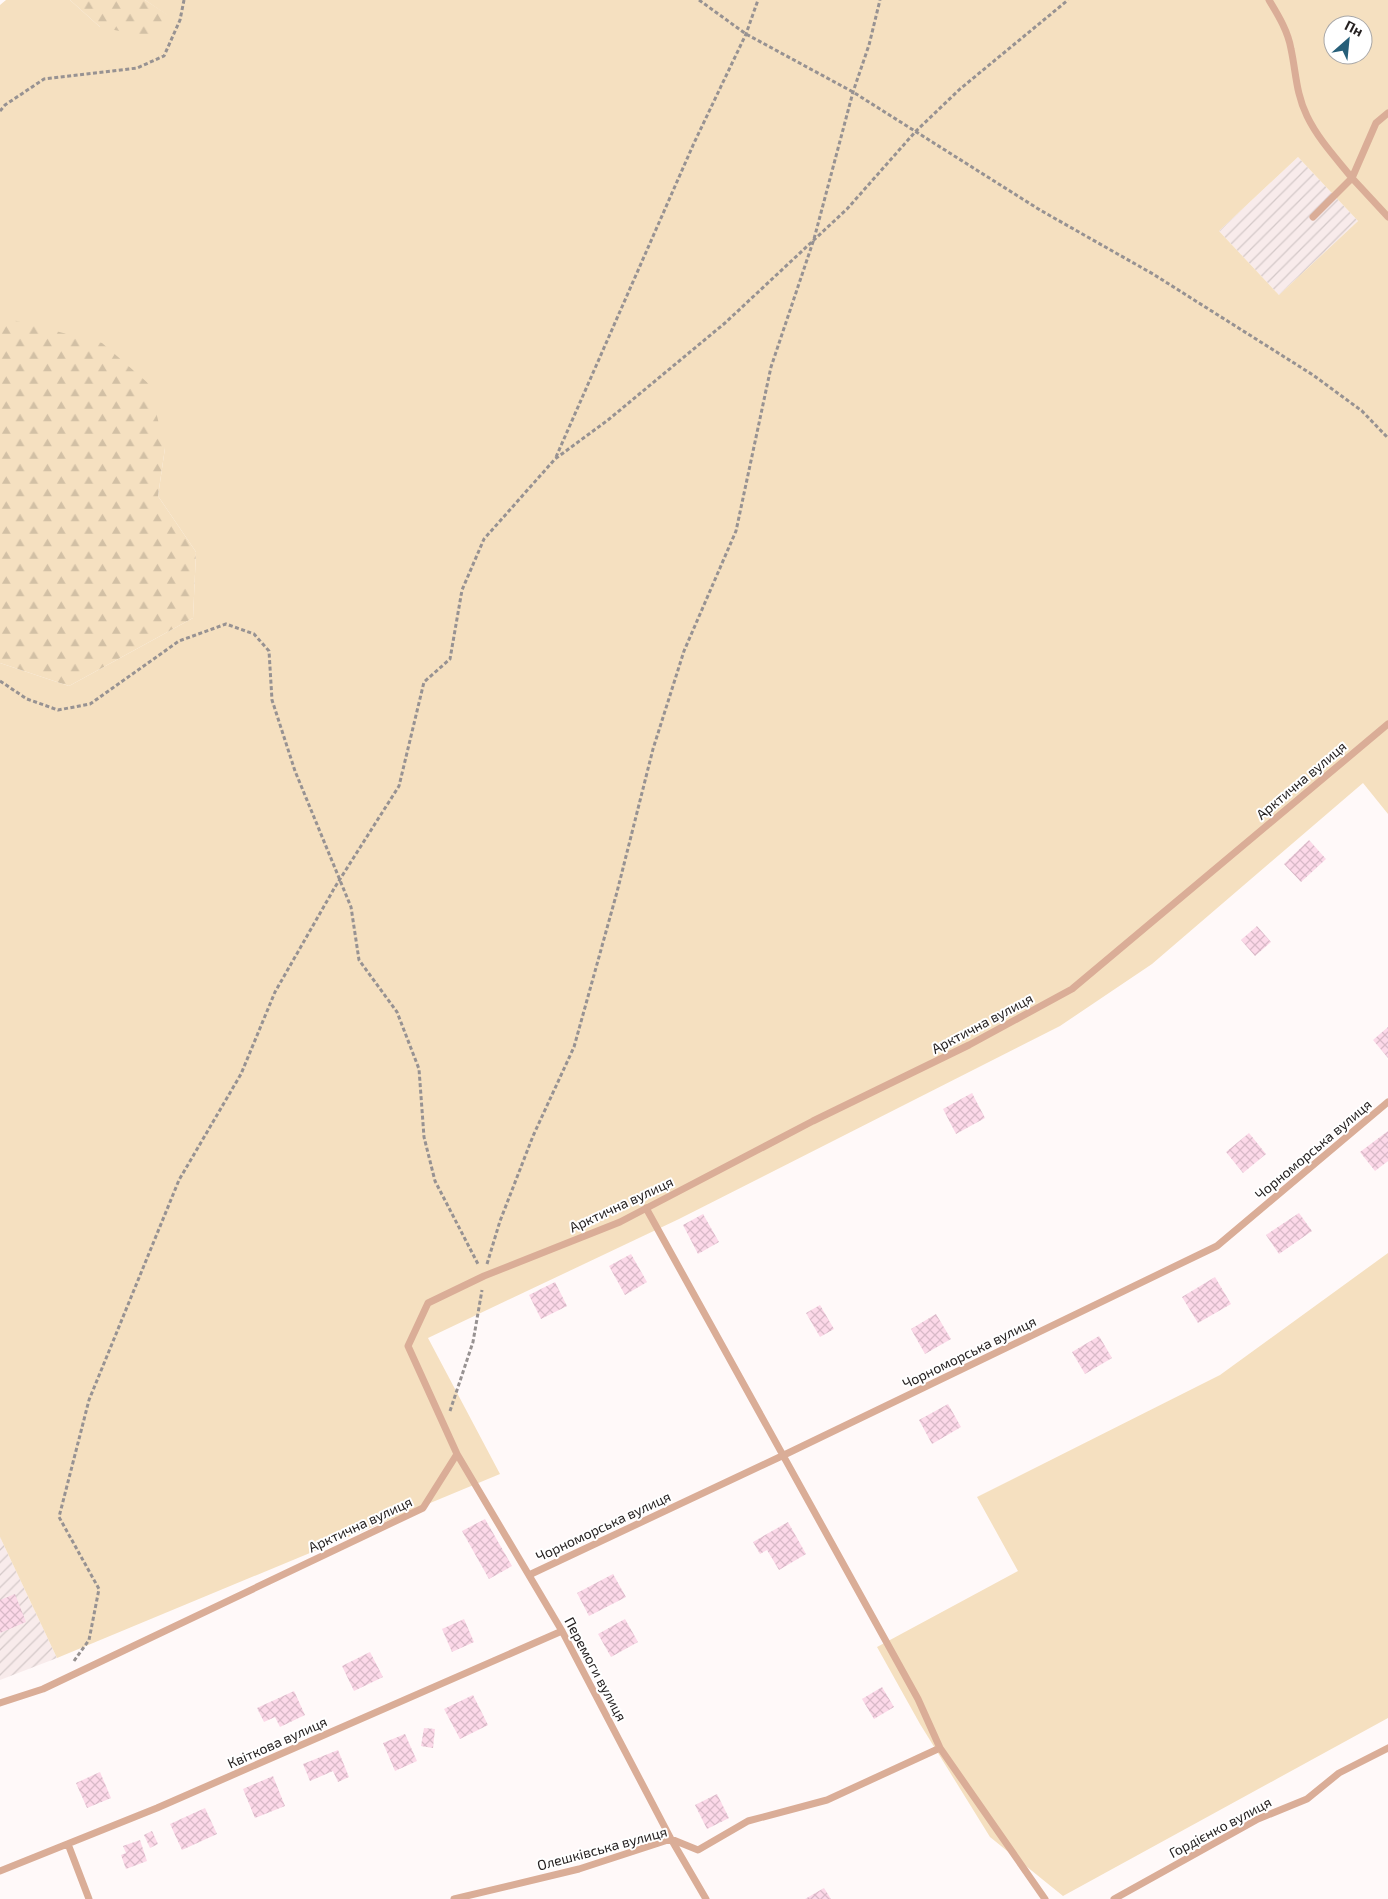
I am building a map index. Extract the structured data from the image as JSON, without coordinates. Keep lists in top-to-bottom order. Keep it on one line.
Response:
{"streets":{"lane":["Арктична вулиця","Чорноморська вулиця","Перемоги вулиця","Квіткова вулиця","Гордієнко вулиця","Олешківська вулиця"]},"crossings":[["Арктична вулиця","Перемоги вулиця"],["Чорноморська вулиця","Перемоги вулиця"],["Перемоги вулиця","Квіткова вулиця"],["Перемоги вулиця","Олешківська вулиця"]],"north":"top right"}
